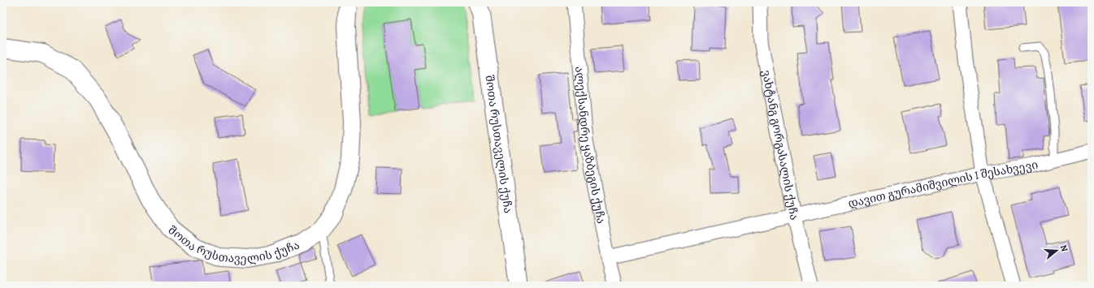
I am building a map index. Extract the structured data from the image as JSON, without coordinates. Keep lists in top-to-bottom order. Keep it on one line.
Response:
{"streets":{"main road":["შოთა რუსთაველის ქუჩა"],"street":["ალექსანდრე ყაზბეგის ქუჩა","ვახტანგ გორგასალის ქუჩა","დავით გურამიშვილის I შესახვევი"]},"crossings":[["ალექსანდრე ყაზბეგის ქუჩა","დავით გურამიშვილის I შესახვევი"],["ვახტანგ გორგასალის ქუჩა","დავით გურამიშვილის I შესახვევი"]],"north":"right"}
